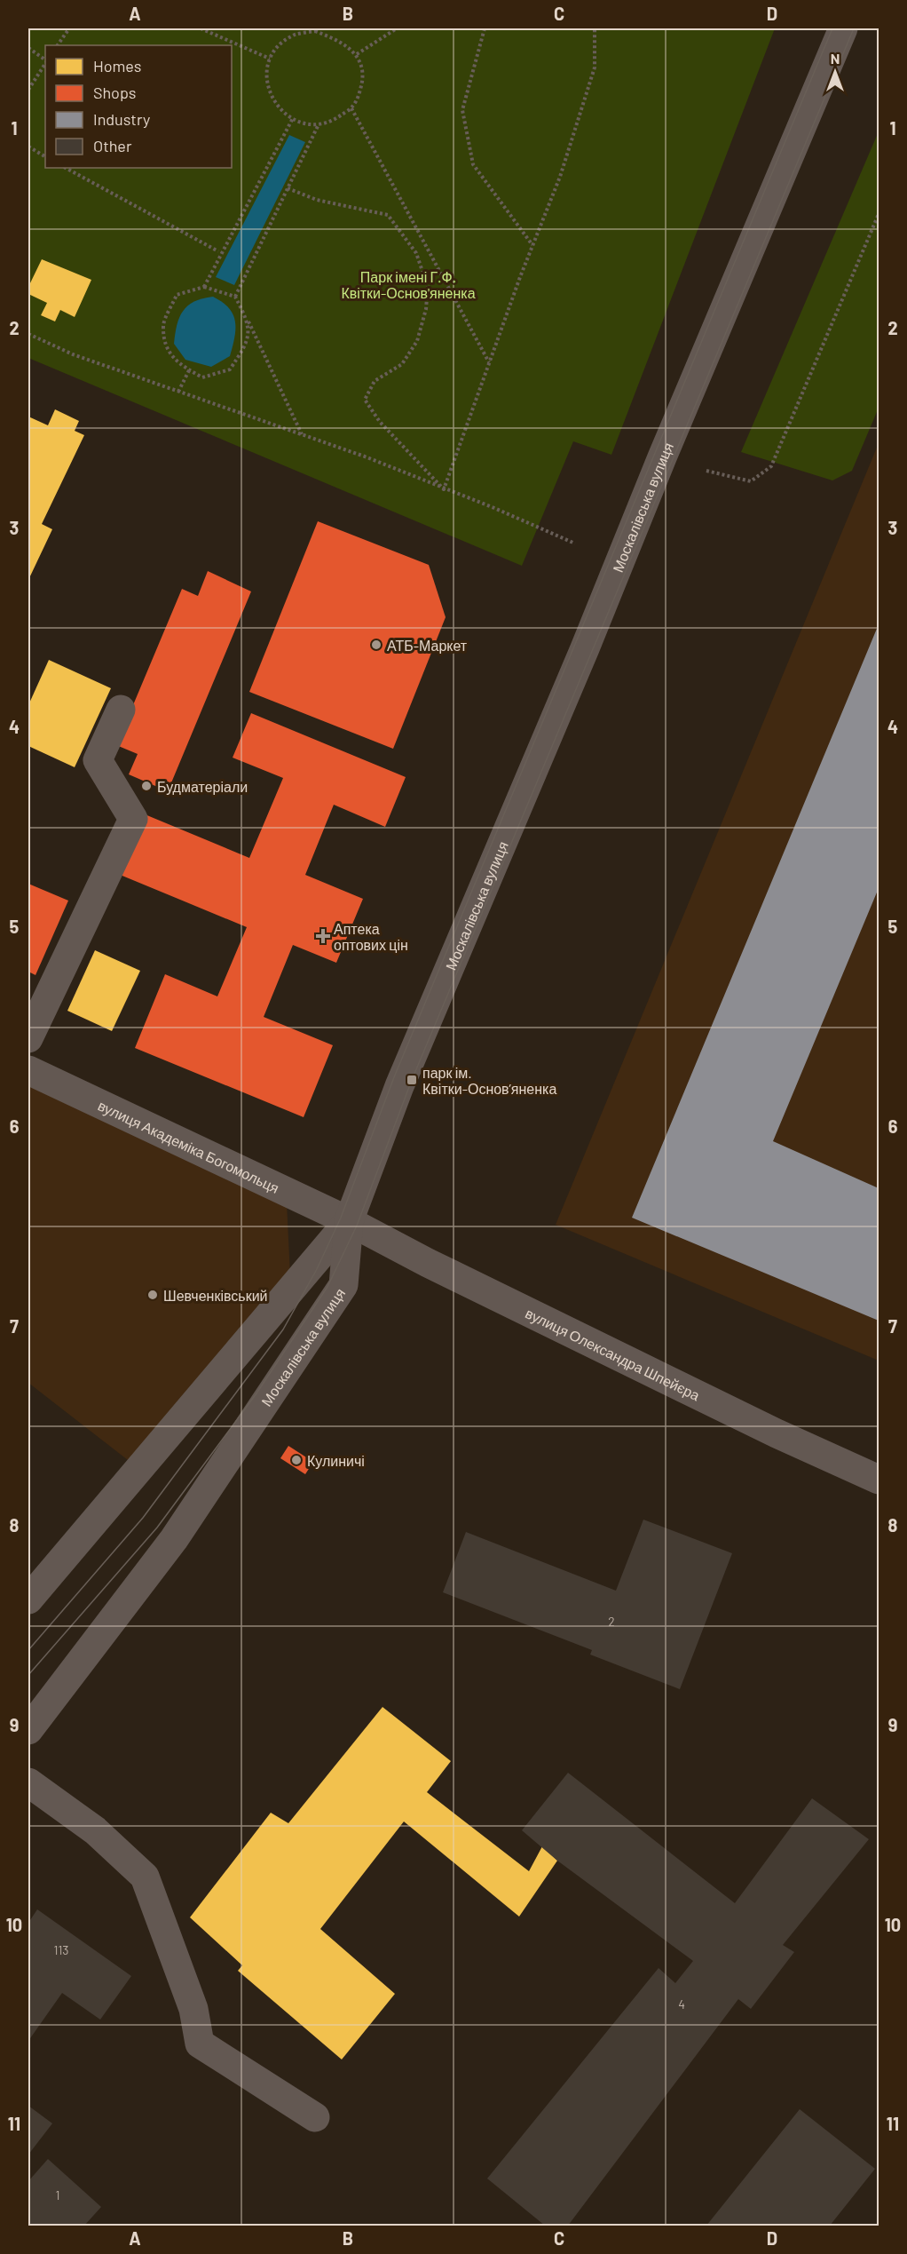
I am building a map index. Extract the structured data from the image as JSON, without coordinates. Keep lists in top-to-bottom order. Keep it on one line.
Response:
{"streets":{"street":["Москалівська вулиця","вулиця Академіка Богомольця","вулиця Олександра Шпейєра"]},"crossings":[["Москалівська вулиця","вулиця Академіка Богомольця"],["Москалівська вулиця","вулиця Олександра Шпейєра"],["вулиця Академіка Богомольця","вулиця Олександра Шпейєра"]],"parks":["Парк імені Г.Ф. Квітки-Основ'яненка"],"places":{"other":["АТБ-Маркет","Будматеріали","Шевченківський","Кулиничі"],"health":["Аптека оптових цін"],"transit":["парк ім. Квітки-Основ’яненка"]},"house_numbers":["2","113","4","1"],"legend":["Homes","Shops","Industry","Other"],"north":"top","grid":{"columns":["A","B","C","D"],"rows":["1","2","3","4","5","6","7","8","9","10","11"]}}
